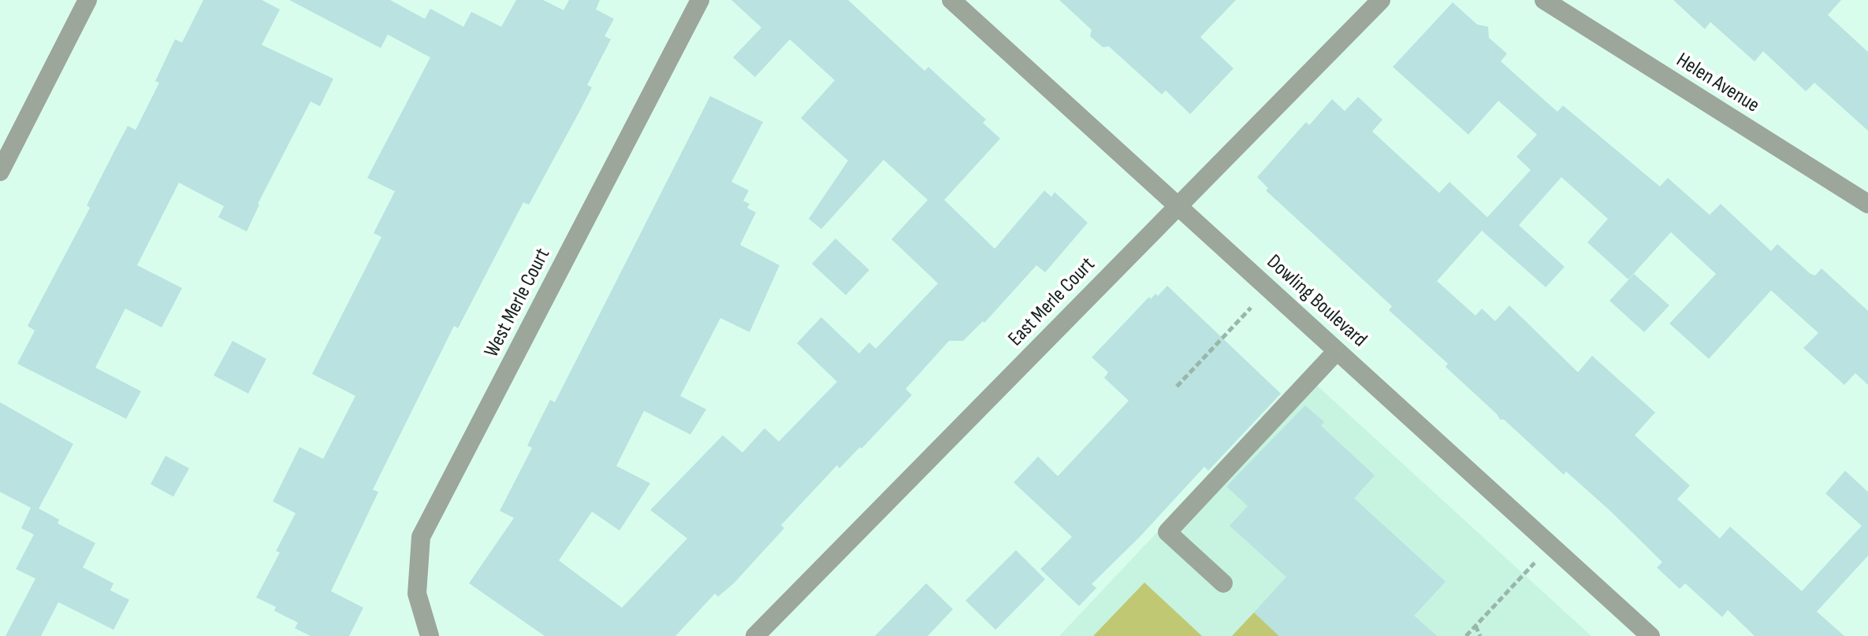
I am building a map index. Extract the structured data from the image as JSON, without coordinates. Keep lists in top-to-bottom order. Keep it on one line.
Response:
{"streets":{"street":["Helen Avenue","Dowling Boulevard","East Merle Court","West Merle Court"]},"crossings":[["Dowling Boulevard","East Merle Court"]]}
